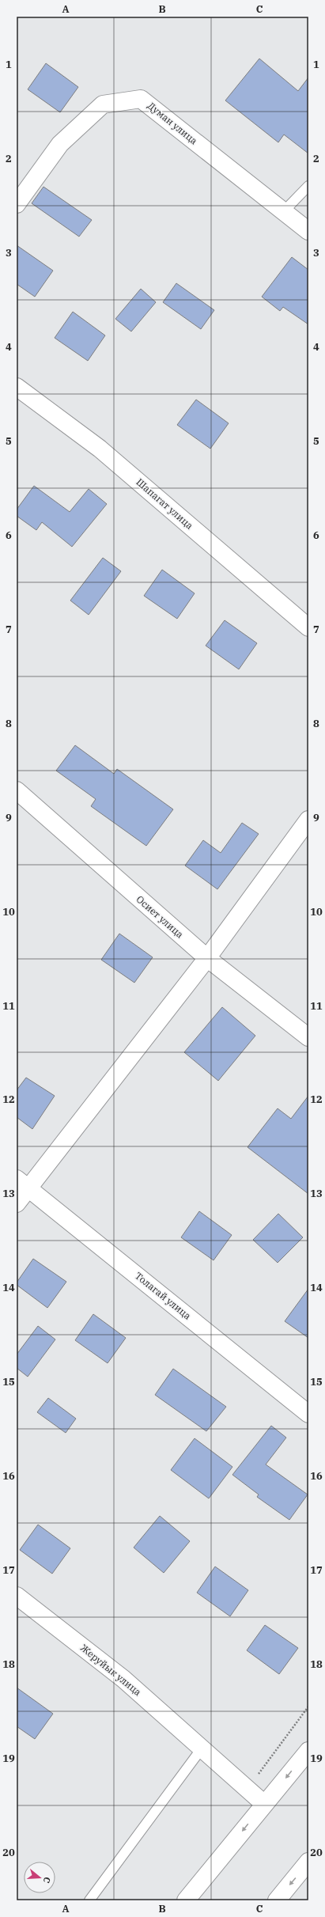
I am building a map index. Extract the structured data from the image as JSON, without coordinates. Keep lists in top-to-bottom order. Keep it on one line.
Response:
{"streets":{"street":["Думан улица","Шапагат улица","Осиет улица","Толагай улица","Жеруйык улица"]},"north":"right","grid":{"columns":["A","B","C"],"rows":["1","2","3","4","5","6","7","8","9","10","11","12","13","14","15","16","17","18","19","20"]}}
